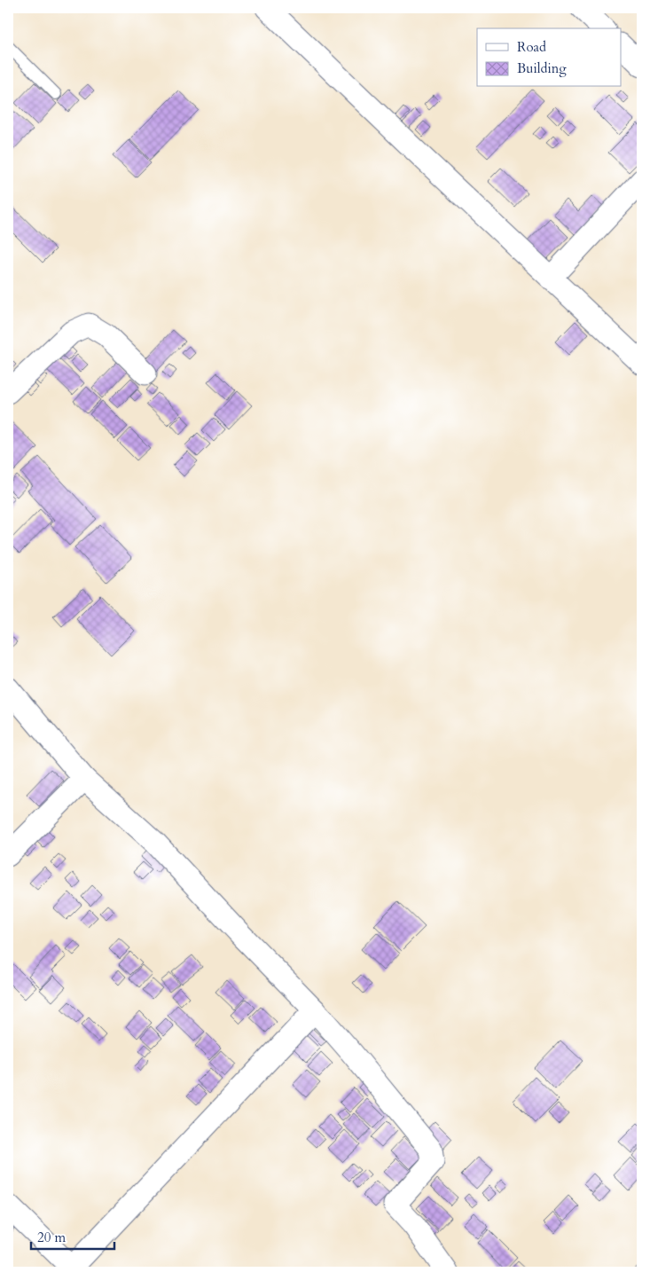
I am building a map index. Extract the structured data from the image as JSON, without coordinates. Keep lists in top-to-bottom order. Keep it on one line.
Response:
{"legend":["Road","Building"],"scale_bar":"20 m"}
